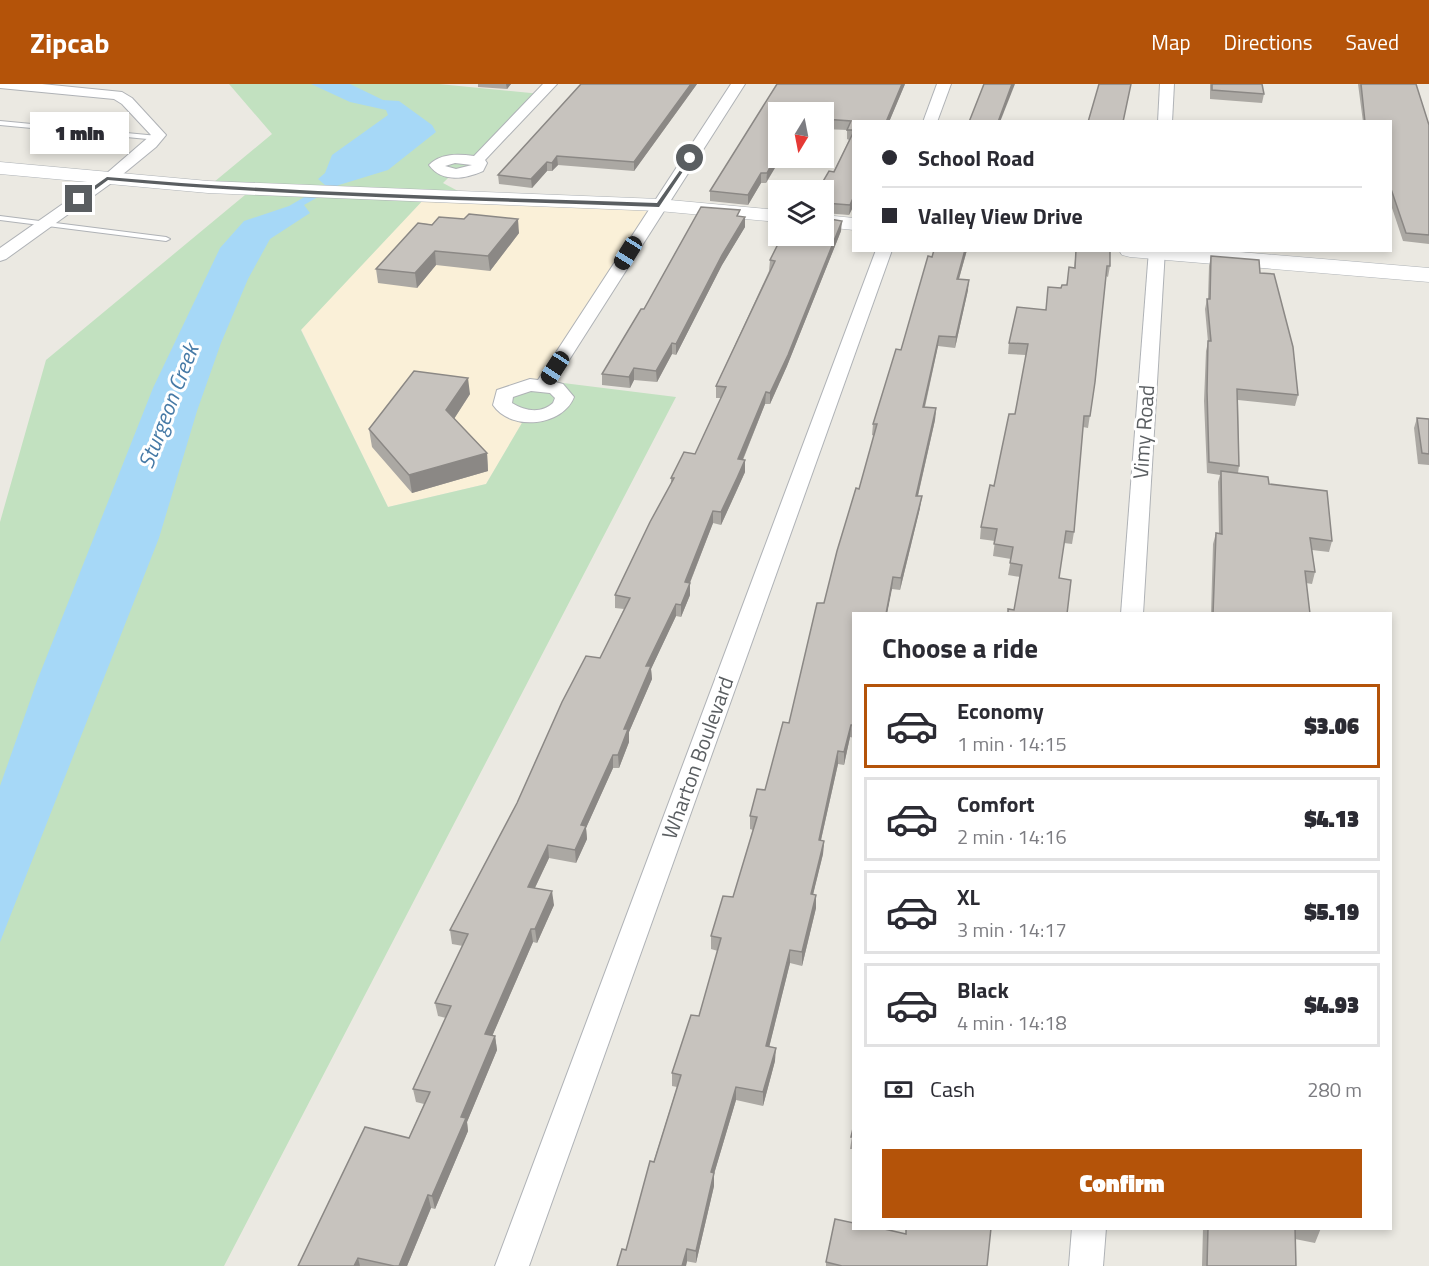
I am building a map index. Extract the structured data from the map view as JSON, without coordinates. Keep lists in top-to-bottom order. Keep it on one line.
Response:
{"streets":{"street":["Vimy Road","Wharton Boulevard"]},"water":["Sturgeon Creek"],"north":"bottom","page":{"header":"Zipcab","nav":["Map","Directions","Saved"],"bubble":"1 min","banner":["School Road","Valley View Drive"],"heading":"Choose a ride","list":[{"name":"Economy","note":"1 min · 14:15","value":"$3.06"},{"name":"Comfort","note":"2 min · 14:16","value":"$4.13"},{"name":"XL","note":"3 min · 14:17","value":"$5.19"},{"name":"Black","note":"4 min · 14:18","value":"$4.93"}],"pay":["Cash","280 m"],"buttons":"Confirm"}}
